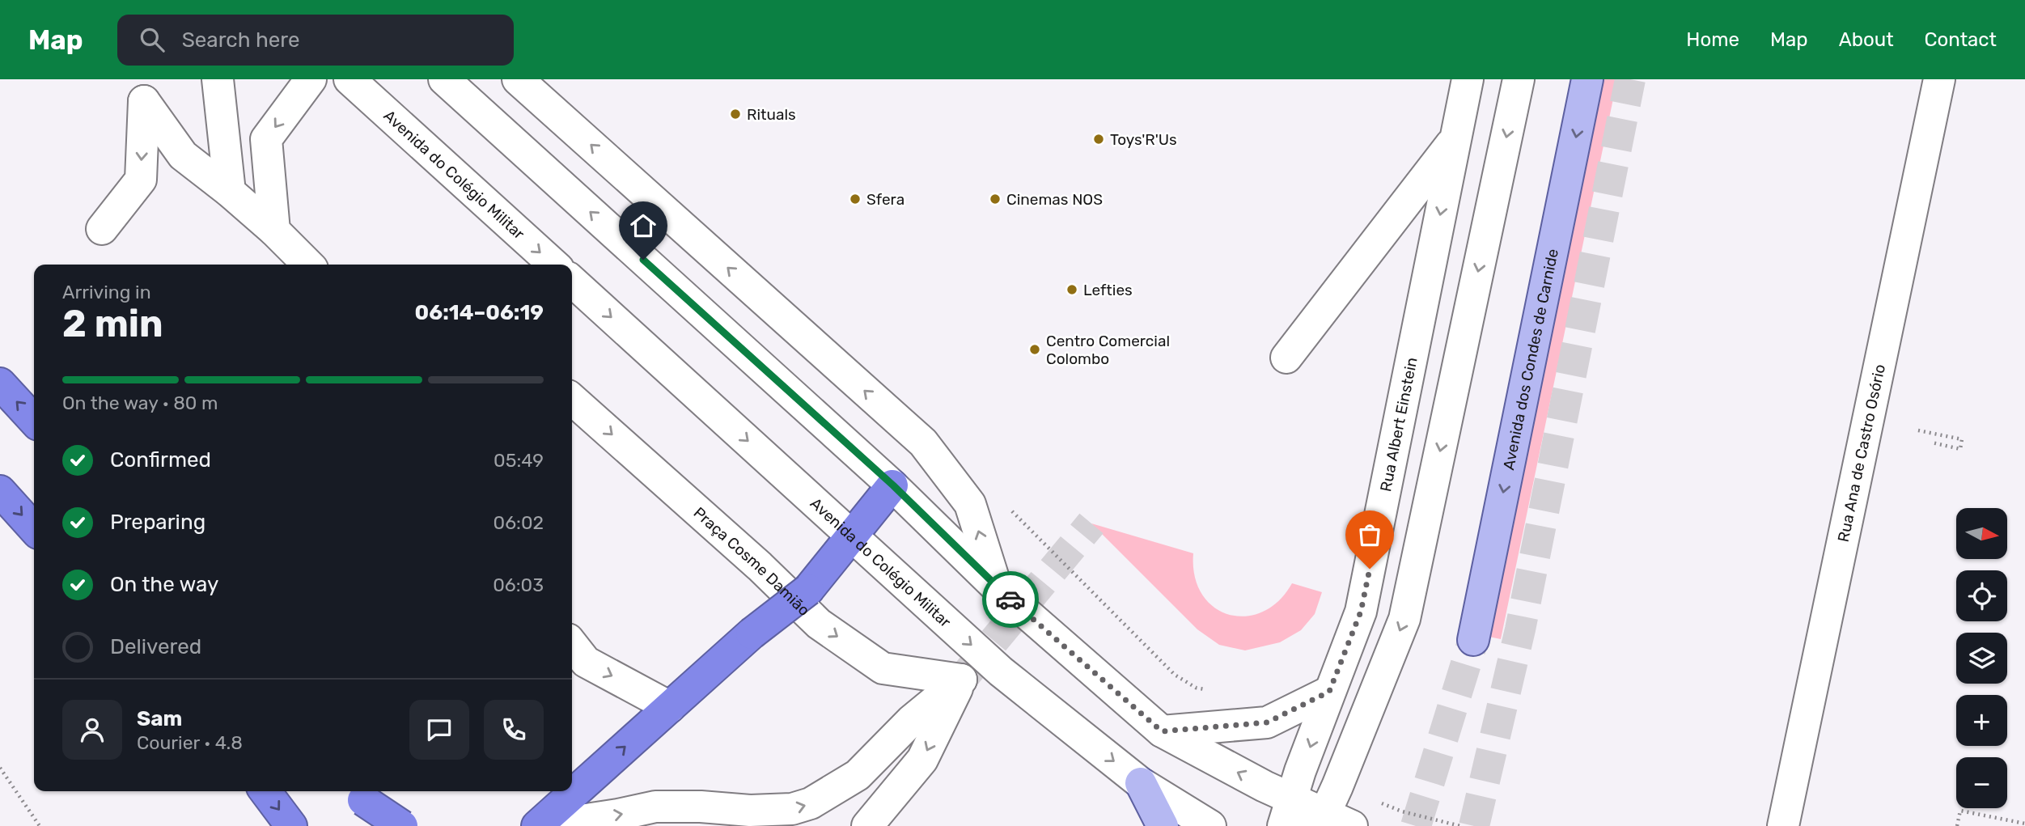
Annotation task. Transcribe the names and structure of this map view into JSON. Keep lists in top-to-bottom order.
{
  "streets": {
    "main road": ["Avenida dos Condes de Carnide"],
    "street": [
      "Avenida do Colégio Militar",
      "Rua Albert Einstein",
      "Rua Ana de Castro Osório",
      "Praça Cosme Damião"
    ]
  },
  "one_way": ["Avenida dos Condes de Carnide"],
  "places": [
    "Rituals",
    "Toys'R'Us",
    "Sfera",
    "Cinemas NOS",
    "Lefties",
    "Centro Comercial Colombo"
  ],
  "north": "right",
  "page": {
    "header": "Map",
    "search": "Search here",
    "nav": [
      "Home",
      "Map",
      "About",
      "Contact"
    ],
    "heading": ["2 min", "Arriving in", "06:14–06:19"],
    "panel": ["Sam", "Courier · 4.8"],
    "bar": "On the way · 80 m",
    "list": [
      ["Confirmed", "05:49"],
      ["Preparing", "06:02"],
      ["On the way", "06:03"],
      "Delivered"
    ],
    "map_buttons": ["+", "−"]
  }
}
